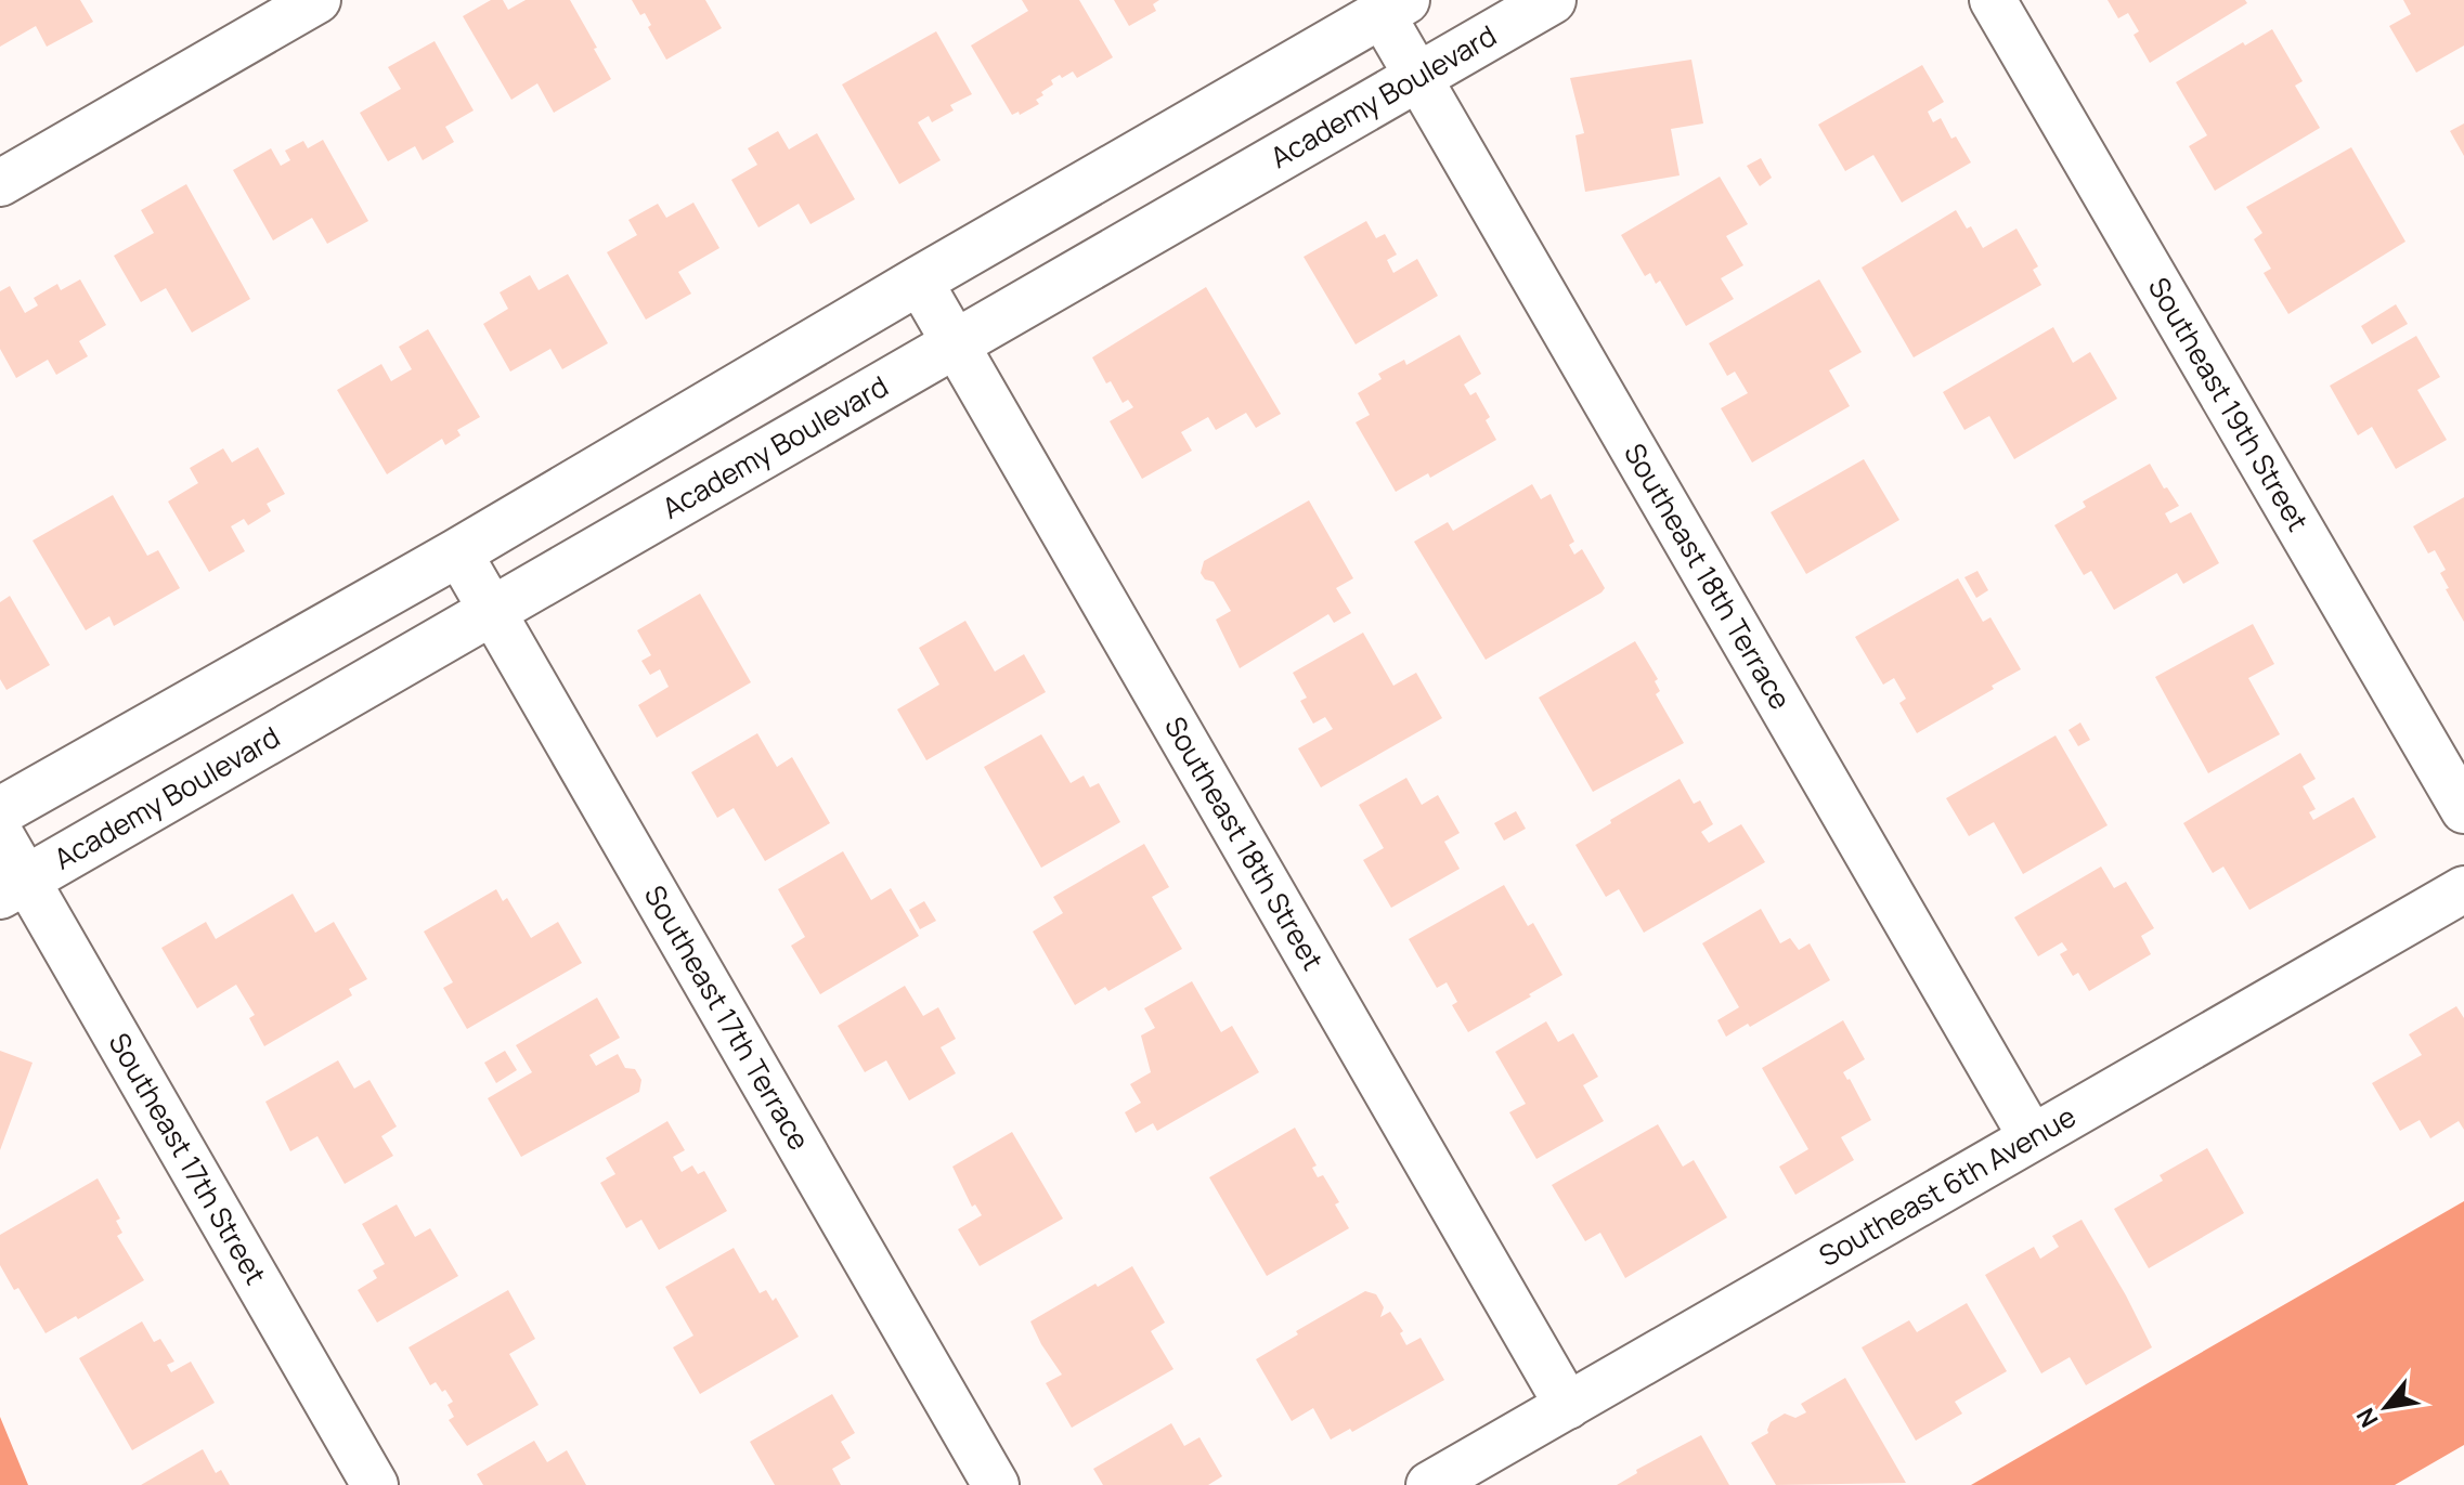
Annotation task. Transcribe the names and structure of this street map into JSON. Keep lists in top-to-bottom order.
{
  "streets": {
    "street": [
      "Academy Boulevard",
      "Southeast 19th Street",
      "Southeast 18th Terrace",
      "Southeast 18th Street",
      "Southeast 17th Terrace",
      "Southeast 17th Street",
      "Southeast 6th Avenue"
    ]
  },
  "crossings": [
    ["Academy Boulevard", "Southeast 18th Terrace"],
    ["Academy Boulevard", "Southeast 18th Street"],
    ["Academy Boulevard", "Southeast 17th Terrace"],
    ["Academy Boulevard", "Southeast 17th Street"],
    ["Southeast 18th Terrace", "Southeast 6th Avenue"],
    ["Southeast 18th Street", "Southeast 6th Avenue"]
  ],
  "north": "bottom left"
}
